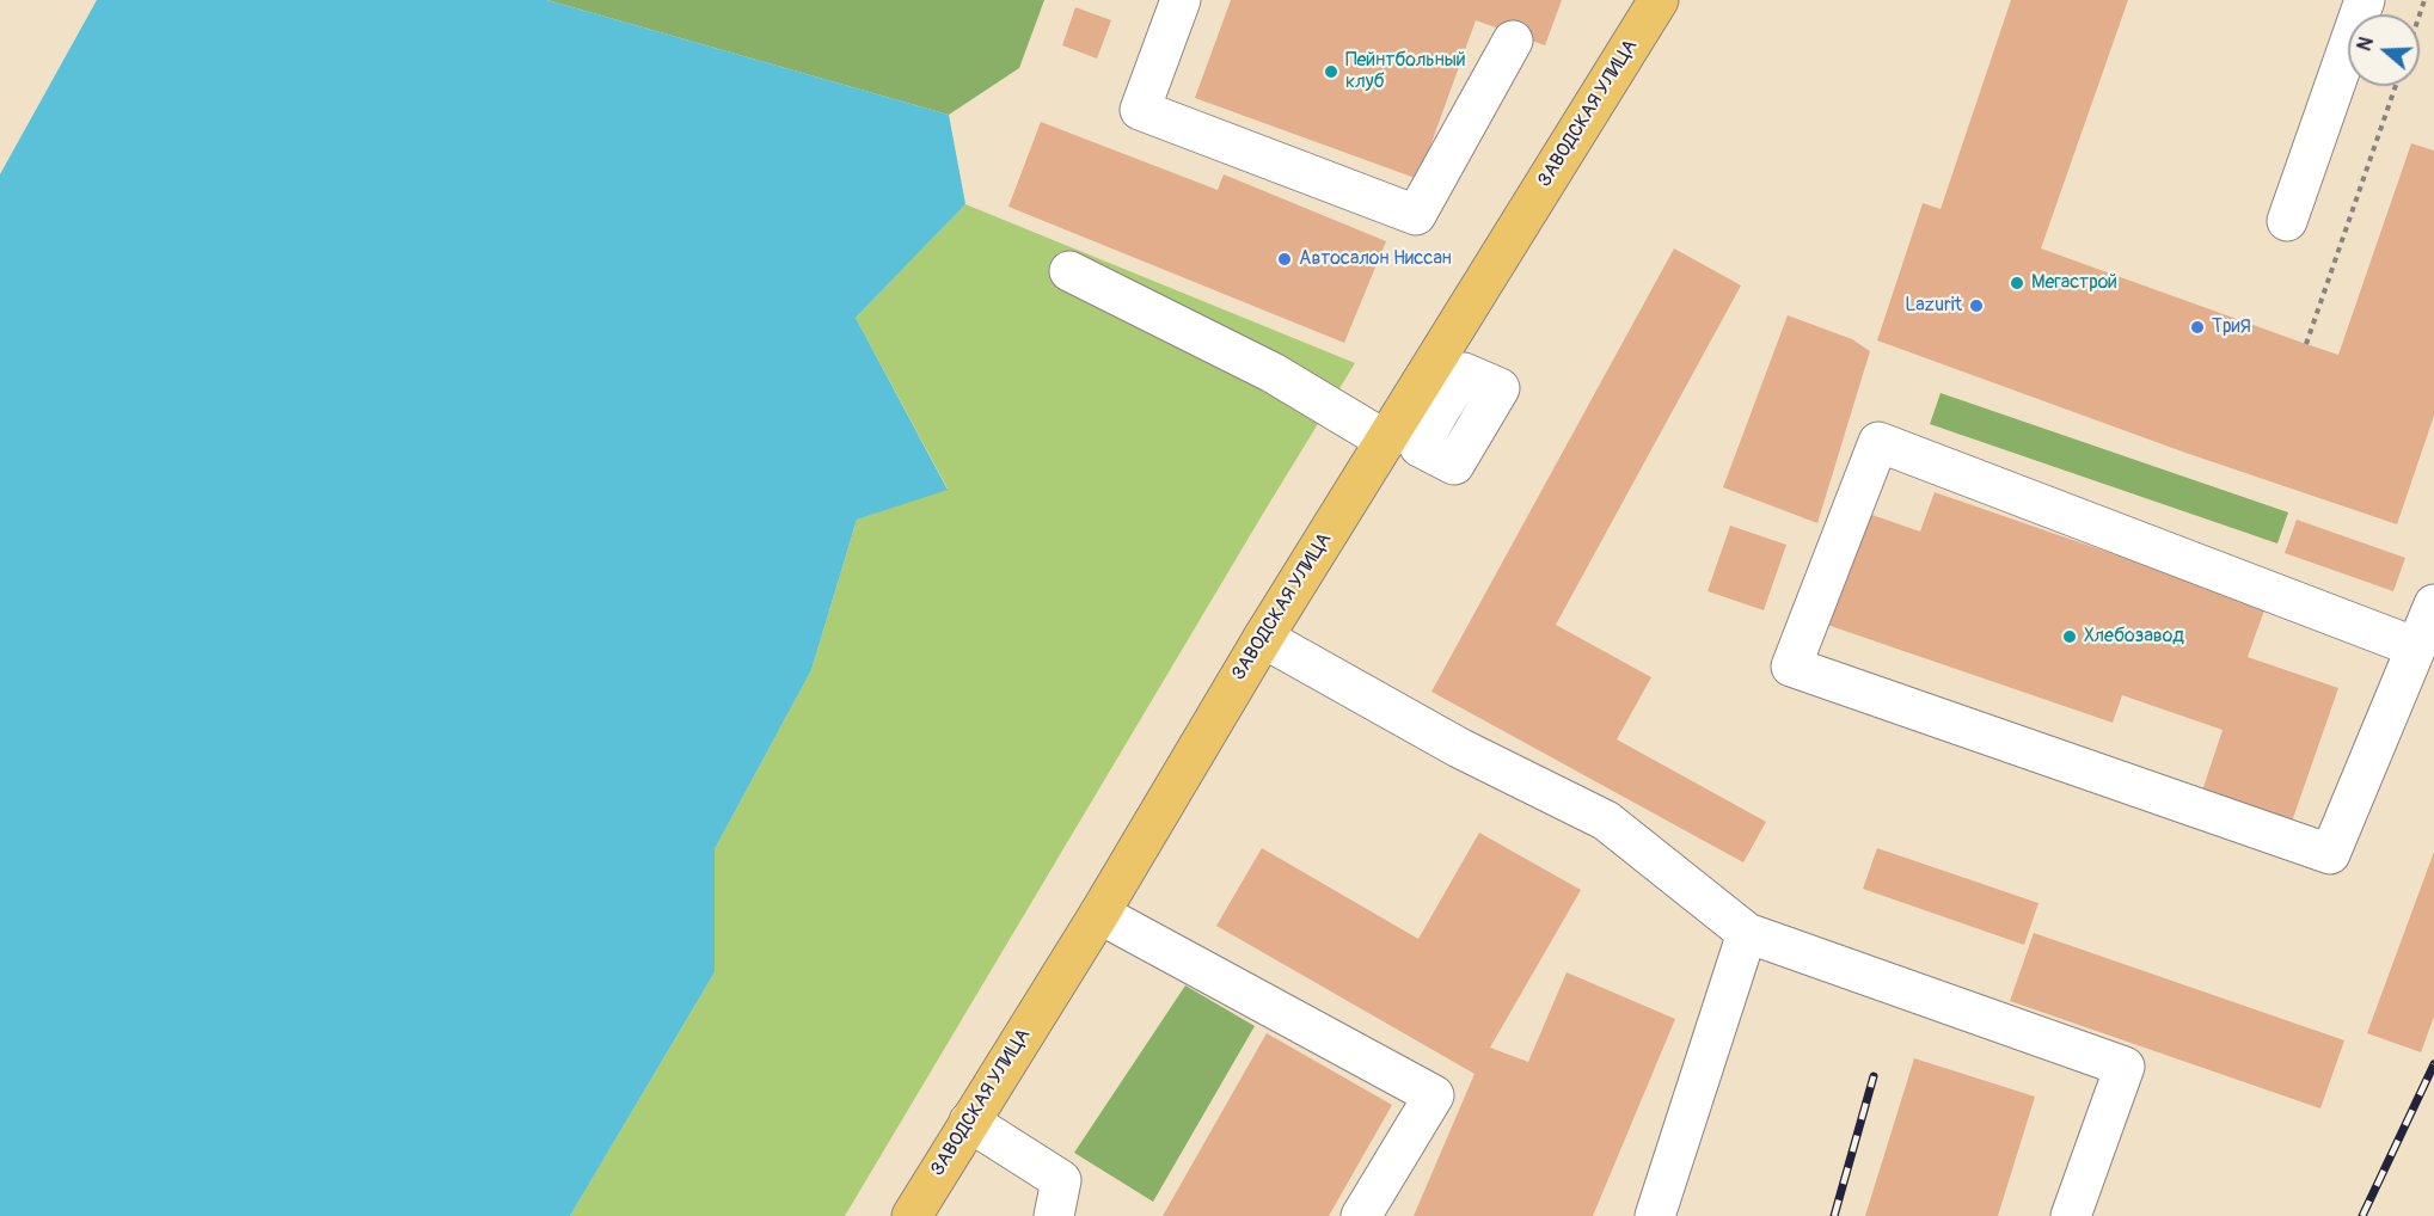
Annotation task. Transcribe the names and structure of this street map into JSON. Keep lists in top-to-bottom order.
{
  "streets": {
    "main road": ["ЗАВОДСКАЯ УЛИЦА"]
  },
  "places": [
    "Пейнтбольный клуб",
    "Автосалон Ниссан",
    "Мегастрой",
    "Lazurit",
    "ТриЯ",
    "Хлебозавод"
  ],
  "north": "left"
}
